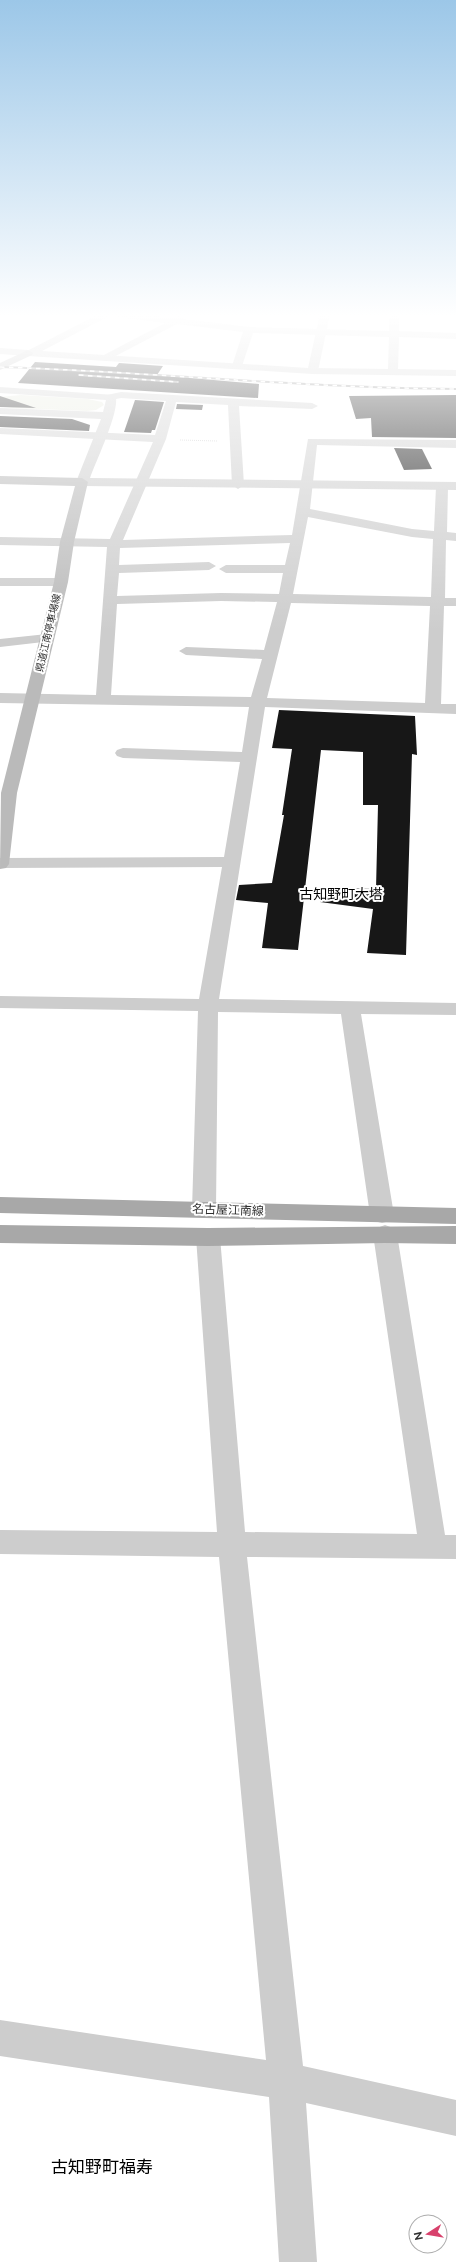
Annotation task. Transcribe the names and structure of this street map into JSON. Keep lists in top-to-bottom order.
{
  "streets": {
    "main road": ["県道江南停車場線", "名古屋江南線"]
  },
  "districts": ["古知野町大塔", "古知野町福寿"],
  "north": "left"
}
